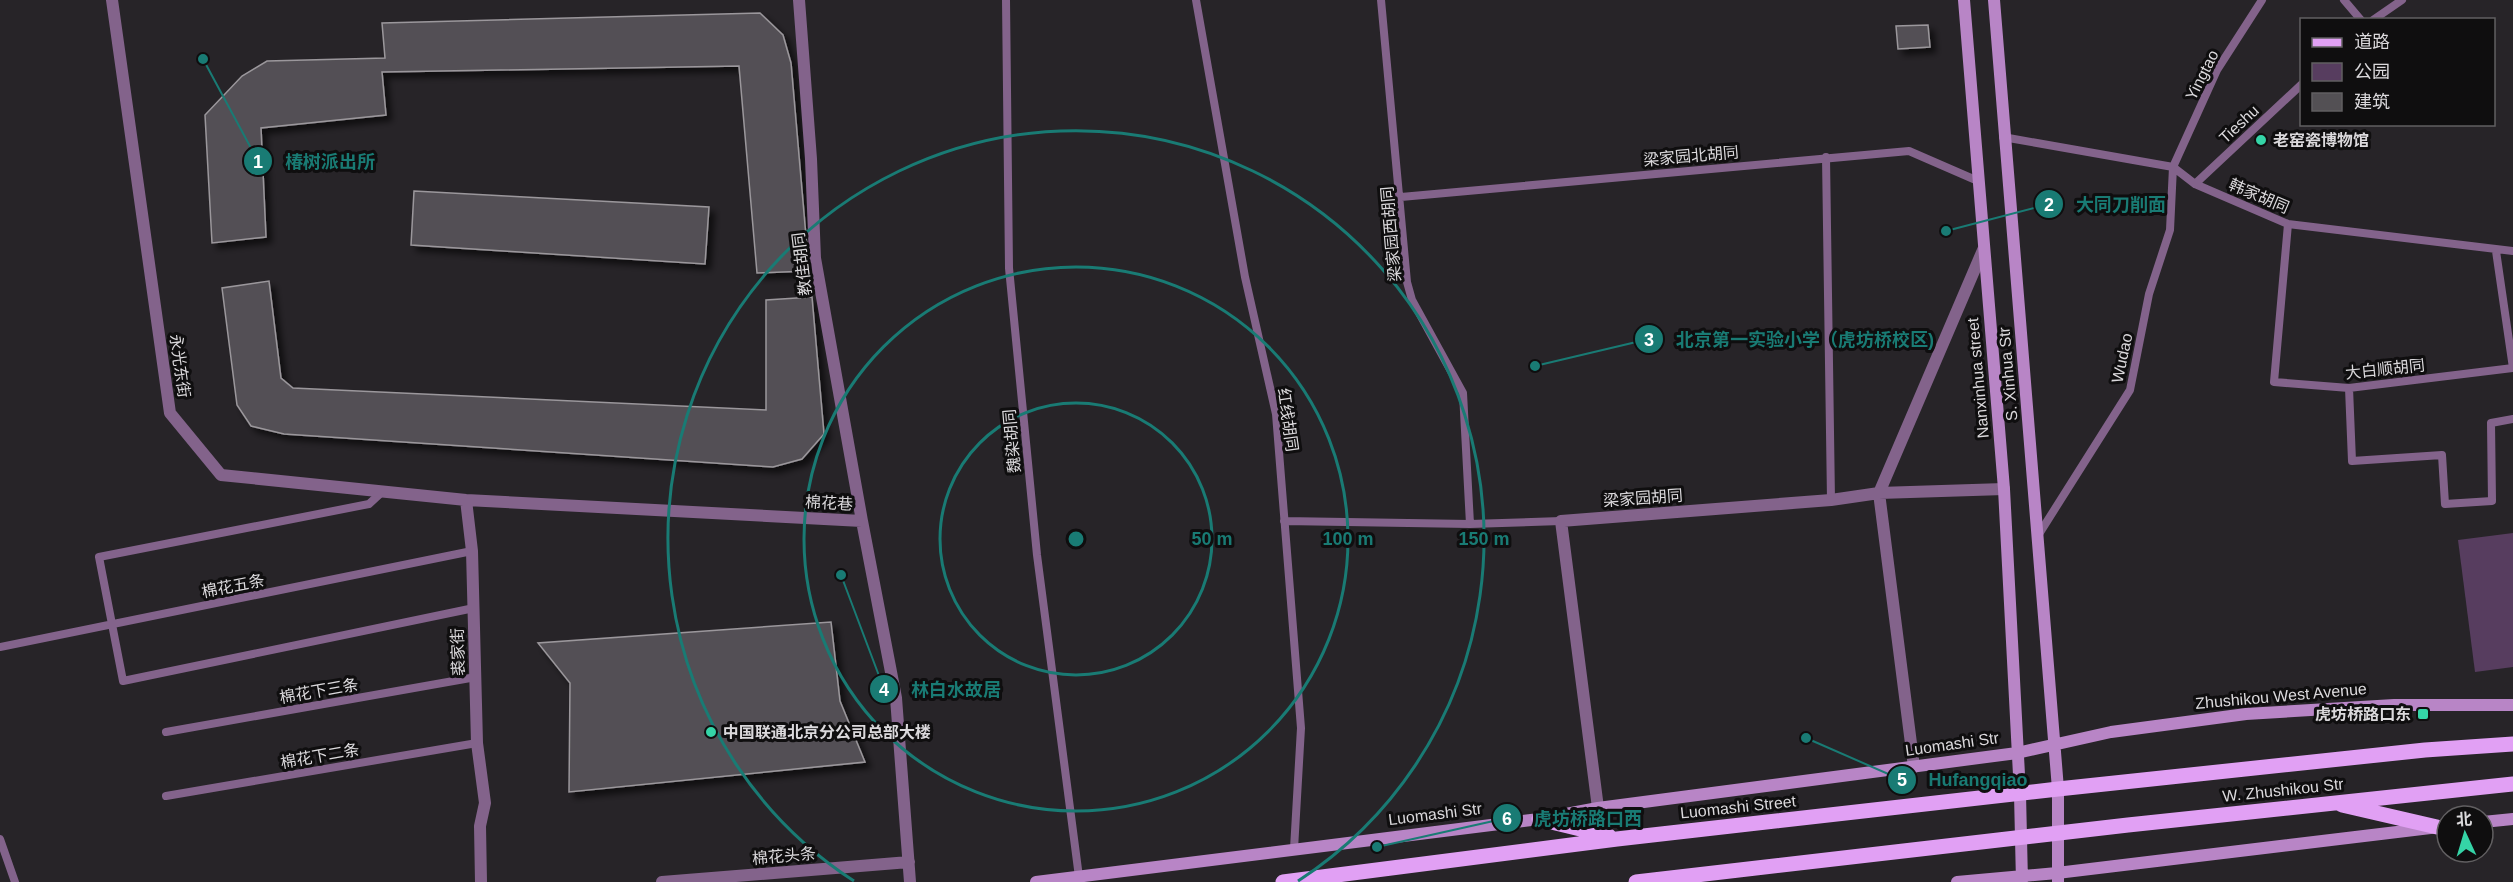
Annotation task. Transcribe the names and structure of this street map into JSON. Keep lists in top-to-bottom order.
{
  "streets": {
    "main road": ["W. Zhushikou Str", "Luomashi Street"],
    "street": [
      "教佳胡同",
      "永光东街",
      "S. Xinhua Str",
      "Nanxinhua street",
      "梁家园胡同",
      "棉花巷",
      "裘家街",
      "Zhushikou West Avenue",
      "Luomashi Str",
      "棉花头条"
    ],
    "lane": [
      "Yingtao",
      "Tieshu",
      "梁家园北胡同",
      "韩家胡同",
      "梁家园西胡同",
      "Wudao",
      "大白顺胡同",
      "红线胡同",
      "魏染胡同",
      "棉花五条",
      "棉花下三条",
      "棉花下二条"
    ]
  },
  "crossings": [
    ["Yingtao", "韩家胡同"],
    ["Yingtao", "Wudao"],
    ["Tieshu", "韩家胡同"],
    ["梁家园北胡同", "梁家园西胡同"],
    ["梁家园北胡同", "Nanxinhua street"],
    ["韩家胡同", "Wudao"],
    ["韩家胡同", "大白顺胡同"],
    ["韩家胡同", "S. Xinhua Str"],
    ["梁家园西胡同", "梁家园胡同"],
    ["教佳胡同", "棉花巷"],
    ["Wudao", "S. Xinhua Str"],
    ["永光东街", "棉花巷"],
    ["永光东街", "裘家街"],
    ["S. Xinhua Str", "Zhushikou West Avenue"],
    ["S. Xinhua Str", "W. Zhushikou Str"],
    ["S. Xinhua Str", "Luomashi Street"],
    ["Nanxinhua street", "梁家园胡同"],
    ["Nanxinhua street", "Zhushikou West Avenue"],
    ["Nanxinhua street", "Luomashi Str"],
    ["Nanxinhua street", "W. Zhushikou Str"],
    ["Nanxinhua street", "Luomashi Street"],
    ["红线胡同", "梁家园胡同"],
    ["红线胡同", "Luomashi Str"],
    ["魏染胡同", "Luomashi Str"],
    ["棉花巷", "裘家街"],
    ["棉花巷", "棉花头条"],
    ["棉花五条", "裘家街"],
    ["裘家街", "棉花下三条"],
    ["裘家街", "棉花下二条"],
    ["Zhushikou West Avenue", "Luomashi Str"]
  ],
  "places": {
    "other": [
      "椿树派出所",
      "老窑瓷博物馆",
      "大同刀削面",
      "北京第一实验小学（虎坊桥校区)",
      "林白水故居",
      "中国联通北京分公司总部大楼",
      "Hufangqiao",
      "虎坊桥路口西"
    ],
    "transit": ["虎坊桥路口东"]
  },
  "legend": ["道路", "公园", "建筑"],
  "north": "top",
  "rings": ["50 m", "100 m", "150 m"]
}
